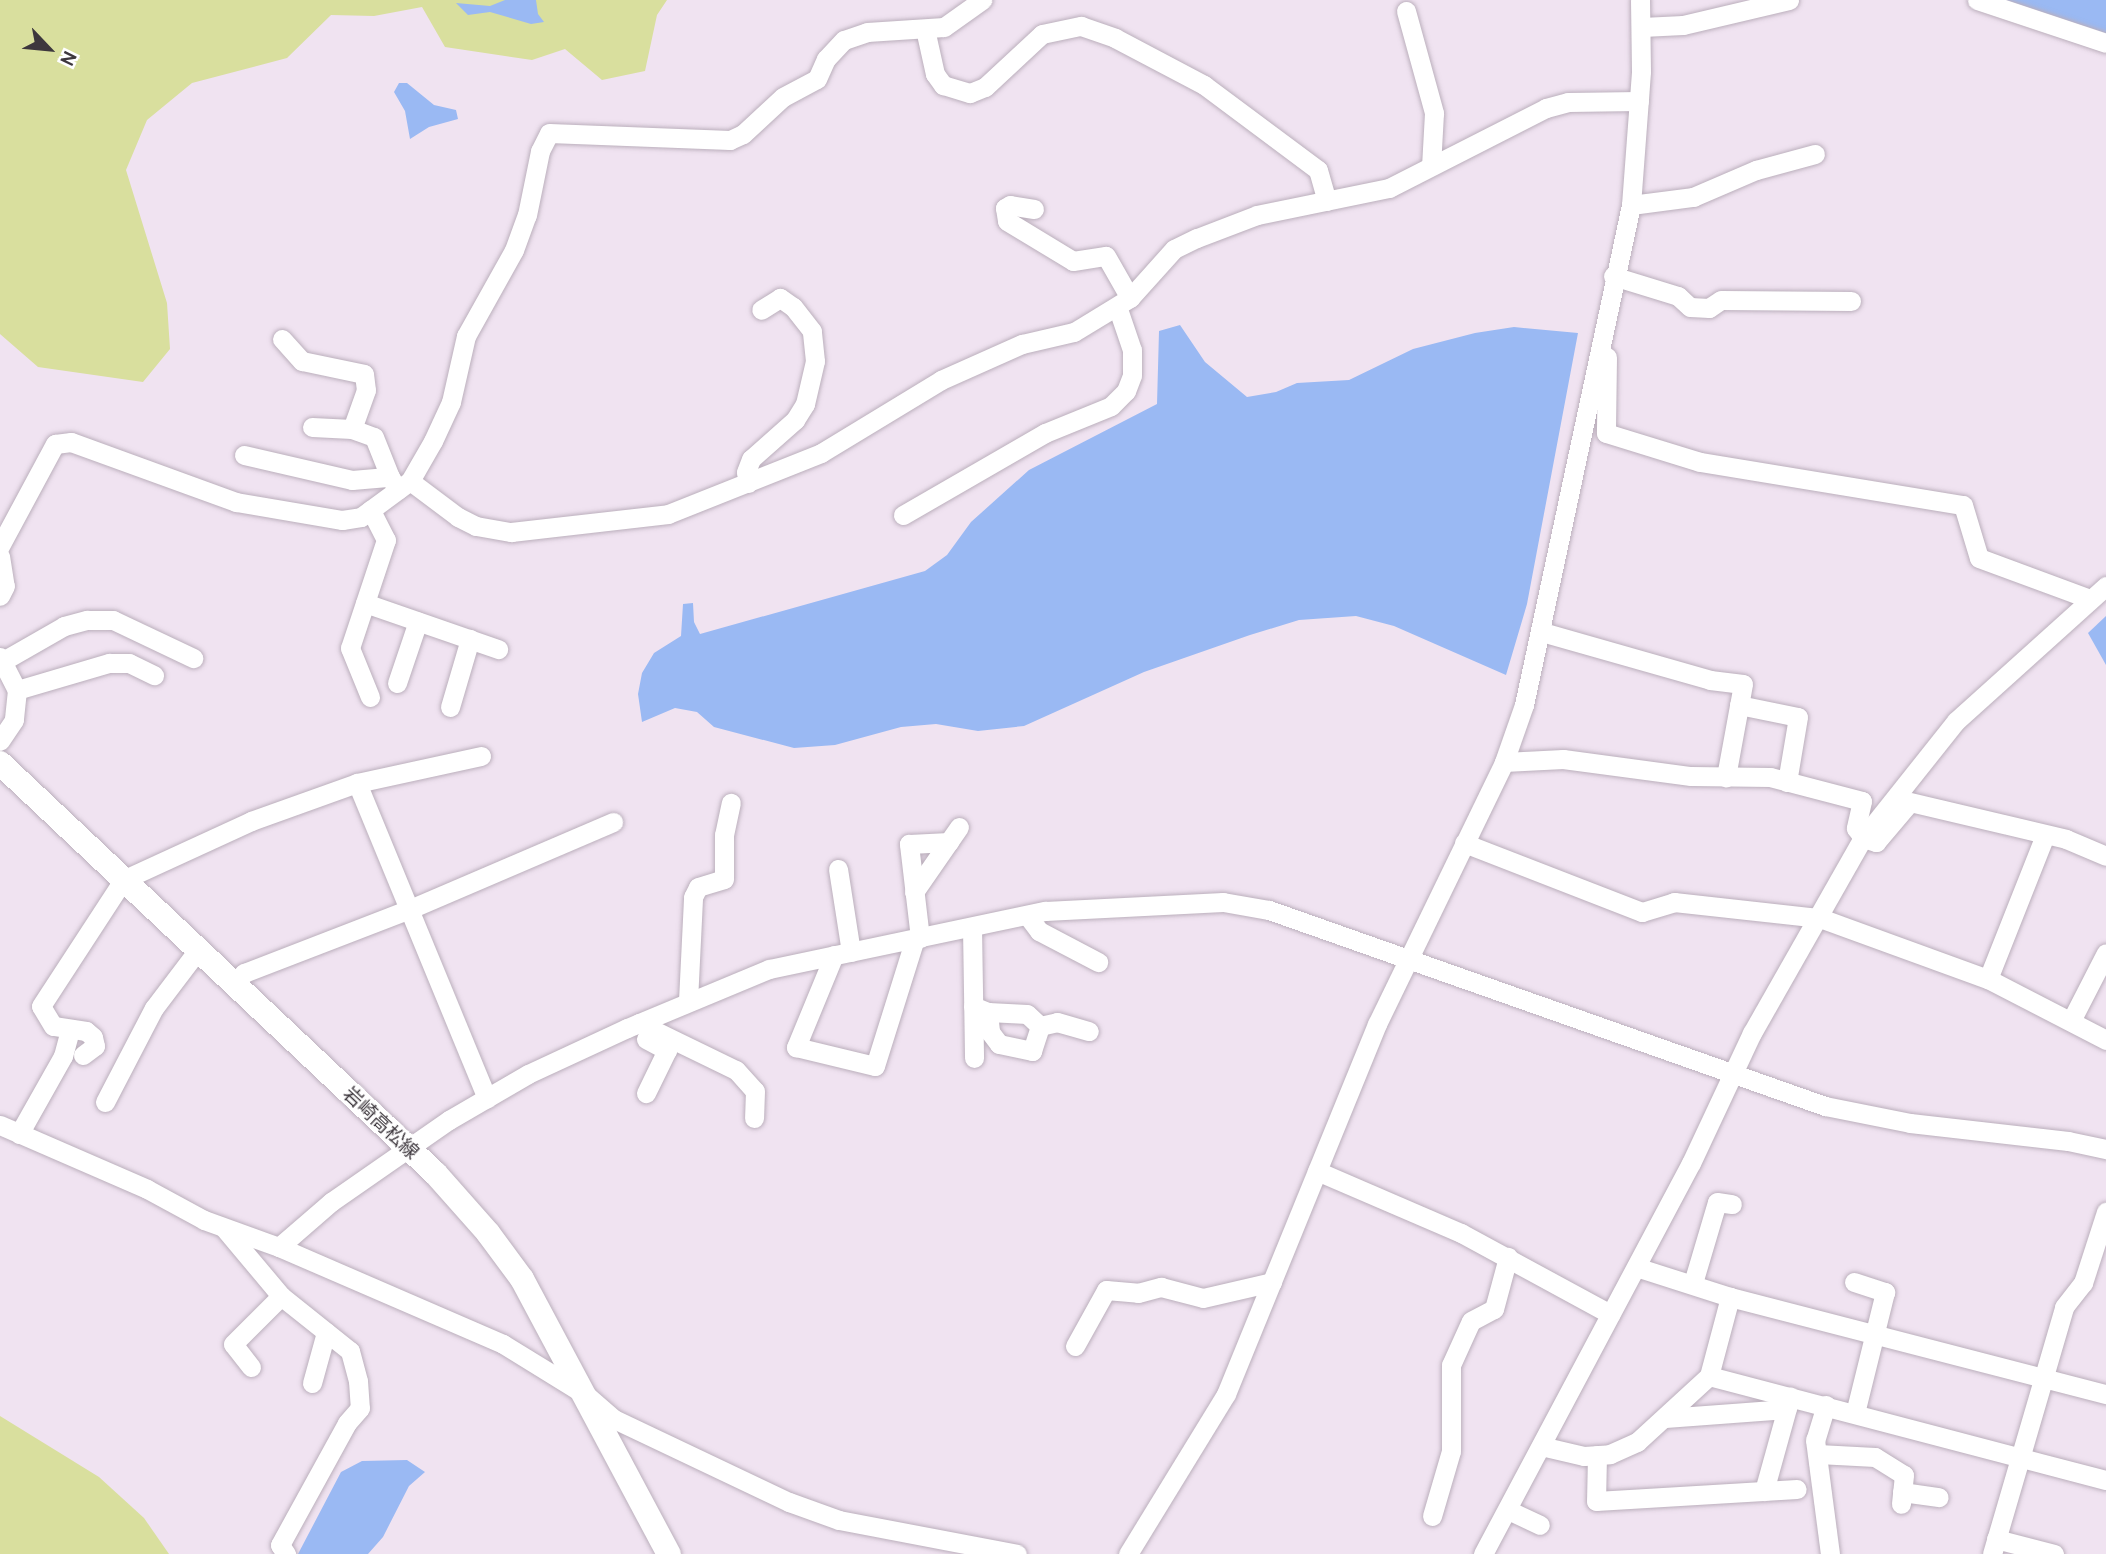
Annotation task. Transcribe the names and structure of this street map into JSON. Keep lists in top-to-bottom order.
{
  "streets": {
    "main road": ["岩崎高松線"]
  },
  "north": "bottom right"
}
